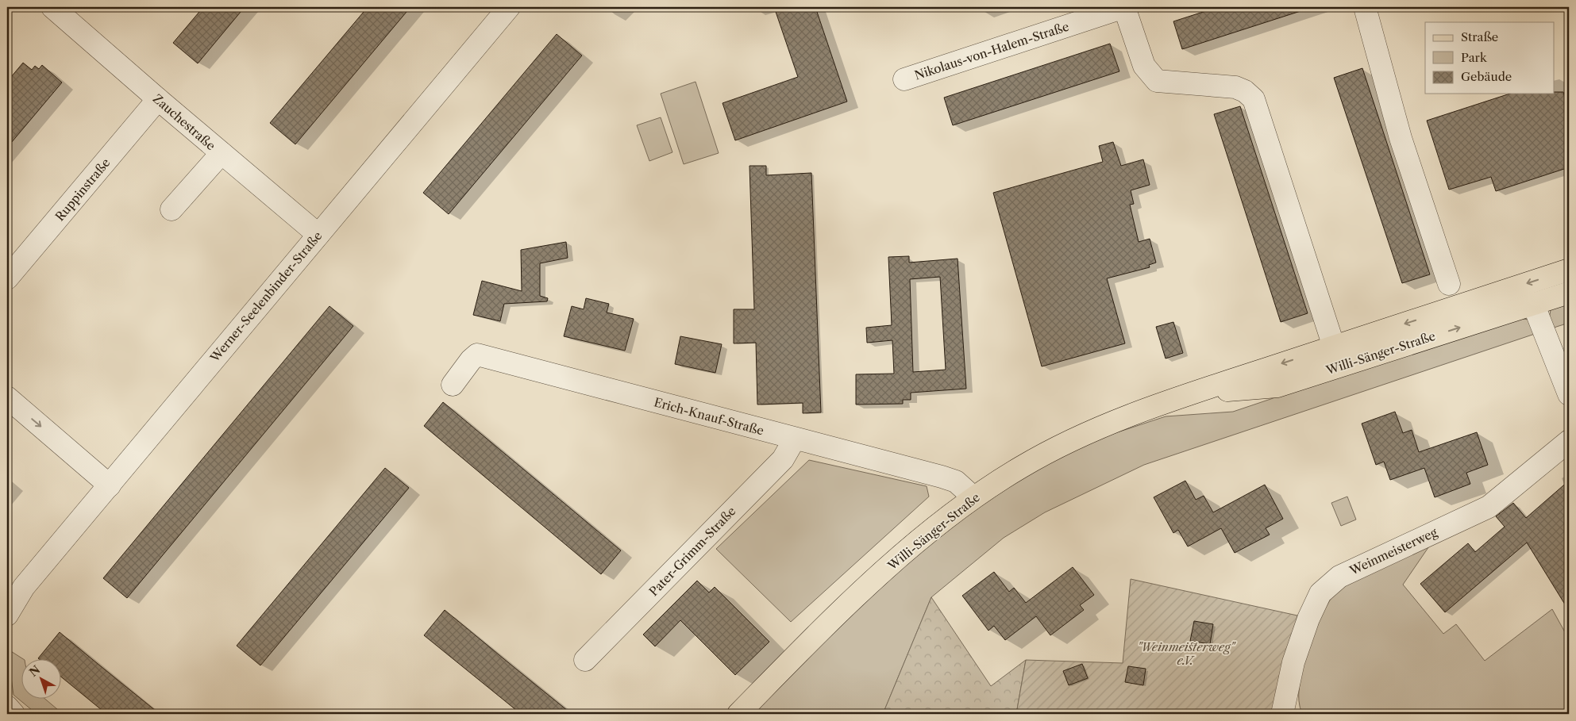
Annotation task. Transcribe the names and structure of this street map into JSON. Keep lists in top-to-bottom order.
{
  "streets": {
    "main road": ["Willi-Sänger-Straße"],
    "street": [
      "Nikolaus-von-Halem-Straße",
      "Zauchestraße",
      "Ruppinstraße",
      "Werner-Seelenbinder-Straße",
      "Erich-Knauf-Straße",
      "Pater-Grimm-Straße",
      "Weinmeisterweg"
    ]
  },
  "crossings": [
    ["Nikolaus-von-Halem-Straße", "Willi-Sänger-Straße"],
    ["Zauchestraße", "Ruppinstraße"],
    ["Zauchestraße", "Werner-Seelenbinder-Straße"],
    ["Willi-Sänger-Straße", "Erich-Knauf-Straße"],
    ["Erich-Knauf-Straße", "Pater-Grimm-Straße"]
  ],
  "parks": ["\"Weinmeisterweg\" e.V."],
  "legend": ["Straße", "Park", "Gebäude"],
  "north": "top left"
}
